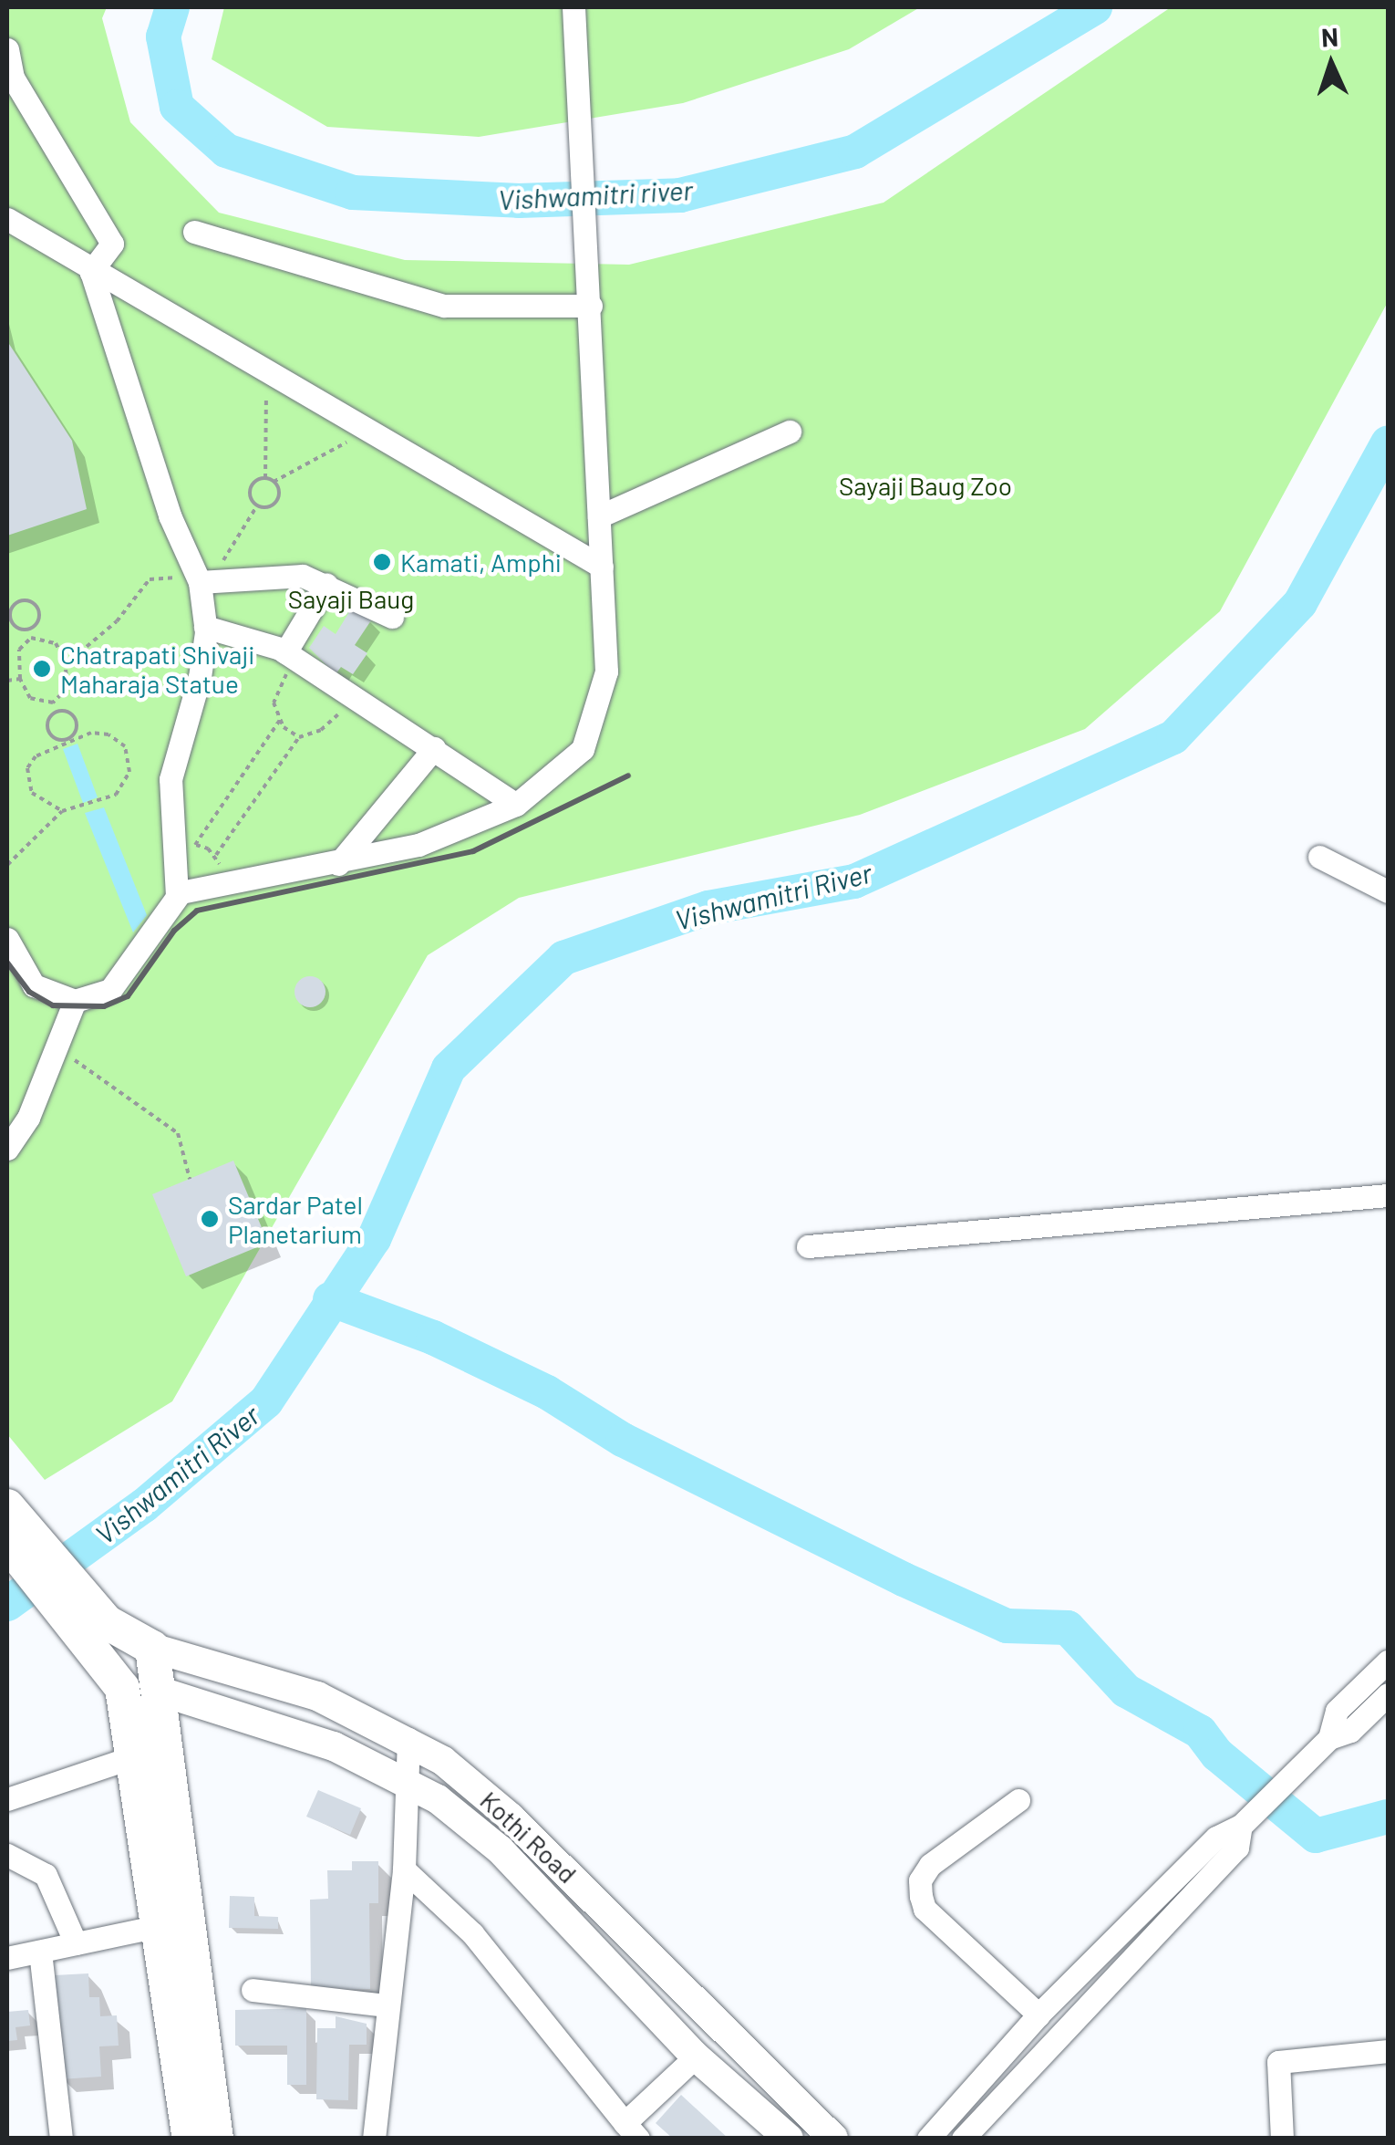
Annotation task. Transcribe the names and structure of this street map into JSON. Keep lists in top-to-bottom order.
{
  "streets": {
    "main road": ["Kothi Road"]
  },
  "water": ["Vishwamitri river", "Vishwamitri River"],
  "parks": ["Sayaji Baug Zoo", "Sayaji Baug"],
  "places": ["Kamati, Amphi", "Chatrapati Shivaji Maharaja Statue", "Sardar Patel Planetarium"],
  "north": "top"
}
